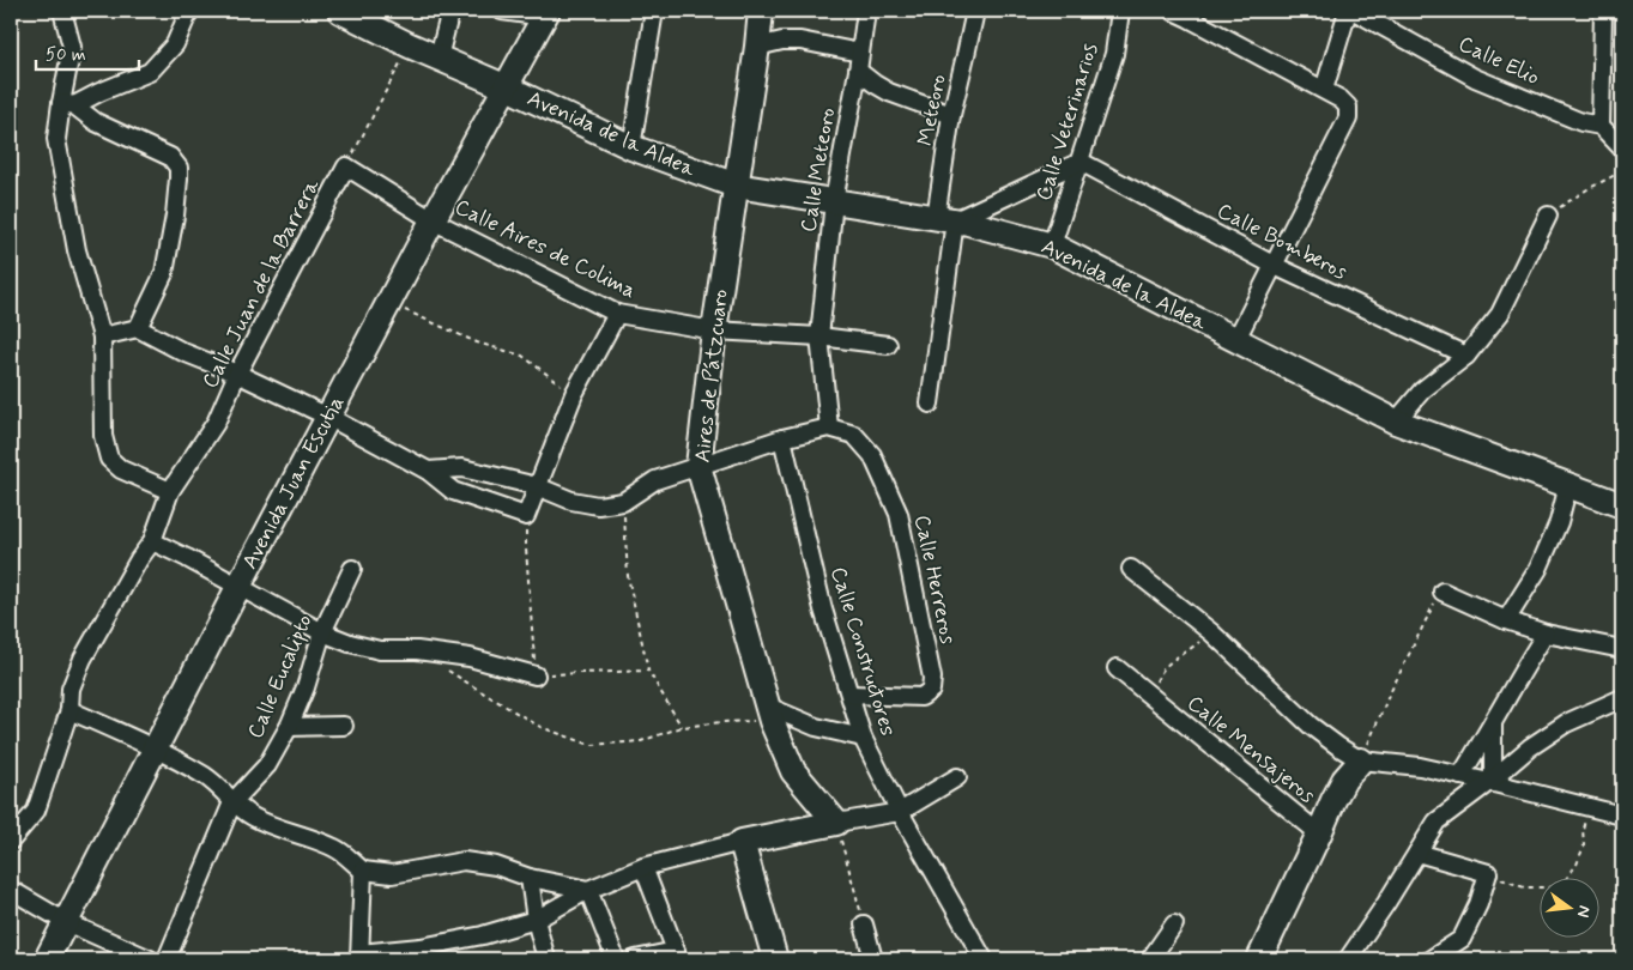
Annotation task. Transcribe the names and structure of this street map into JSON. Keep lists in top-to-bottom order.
{
  "streets": {
    "street": [
      "Calle Elio",
      "Meteoro",
      "Calle Veterinarios",
      "Avenida de la Aldea",
      "Calle Meteoro",
      "Calle Bomberos",
      "Calle Aires de Colima",
      "Calle Juan de la Barrera",
      "Aires de Pátzcuaro",
      "Avenida Juan Escutia",
      "Calle Herreros",
      "Calle Constructores",
      "Calle Eucalipto",
      "Calle Mensajeros"
    ]
  },
  "crossings": [
    ["Meteoro", "Avenida de la Aldea"],
    ["Calle Veterinarios", "Avenida de la Aldea"],
    ["Calle Veterinarios", "Calle Bomberos"],
    ["Avenida de la Aldea", "Calle Meteoro"],
    ["Avenida de la Aldea", "Calle Juan de la Barrera"],
    ["Avenida de la Aldea", "Aires de Pátzcuaro"],
    ["Avenida de la Aldea", "Avenida Juan Escutia"],
    ["Calle Meteoro", "Calle Aires de Colima"],
    ["Calle Meteoro", "Calle Herreros"],
    ["Calle Aires de Colima", "Calle Juan de la Barrera"],
    ["Calle Aires de Colima", "Aires de Pátzcuaro"],
    ["Calle Aires de Colima", "Avenida Juan Escutia"],
    ["Calle Herreros", "Calle Constructores"]
  ],
  "scale_bar": "50 m",
  "north": "right"
}
